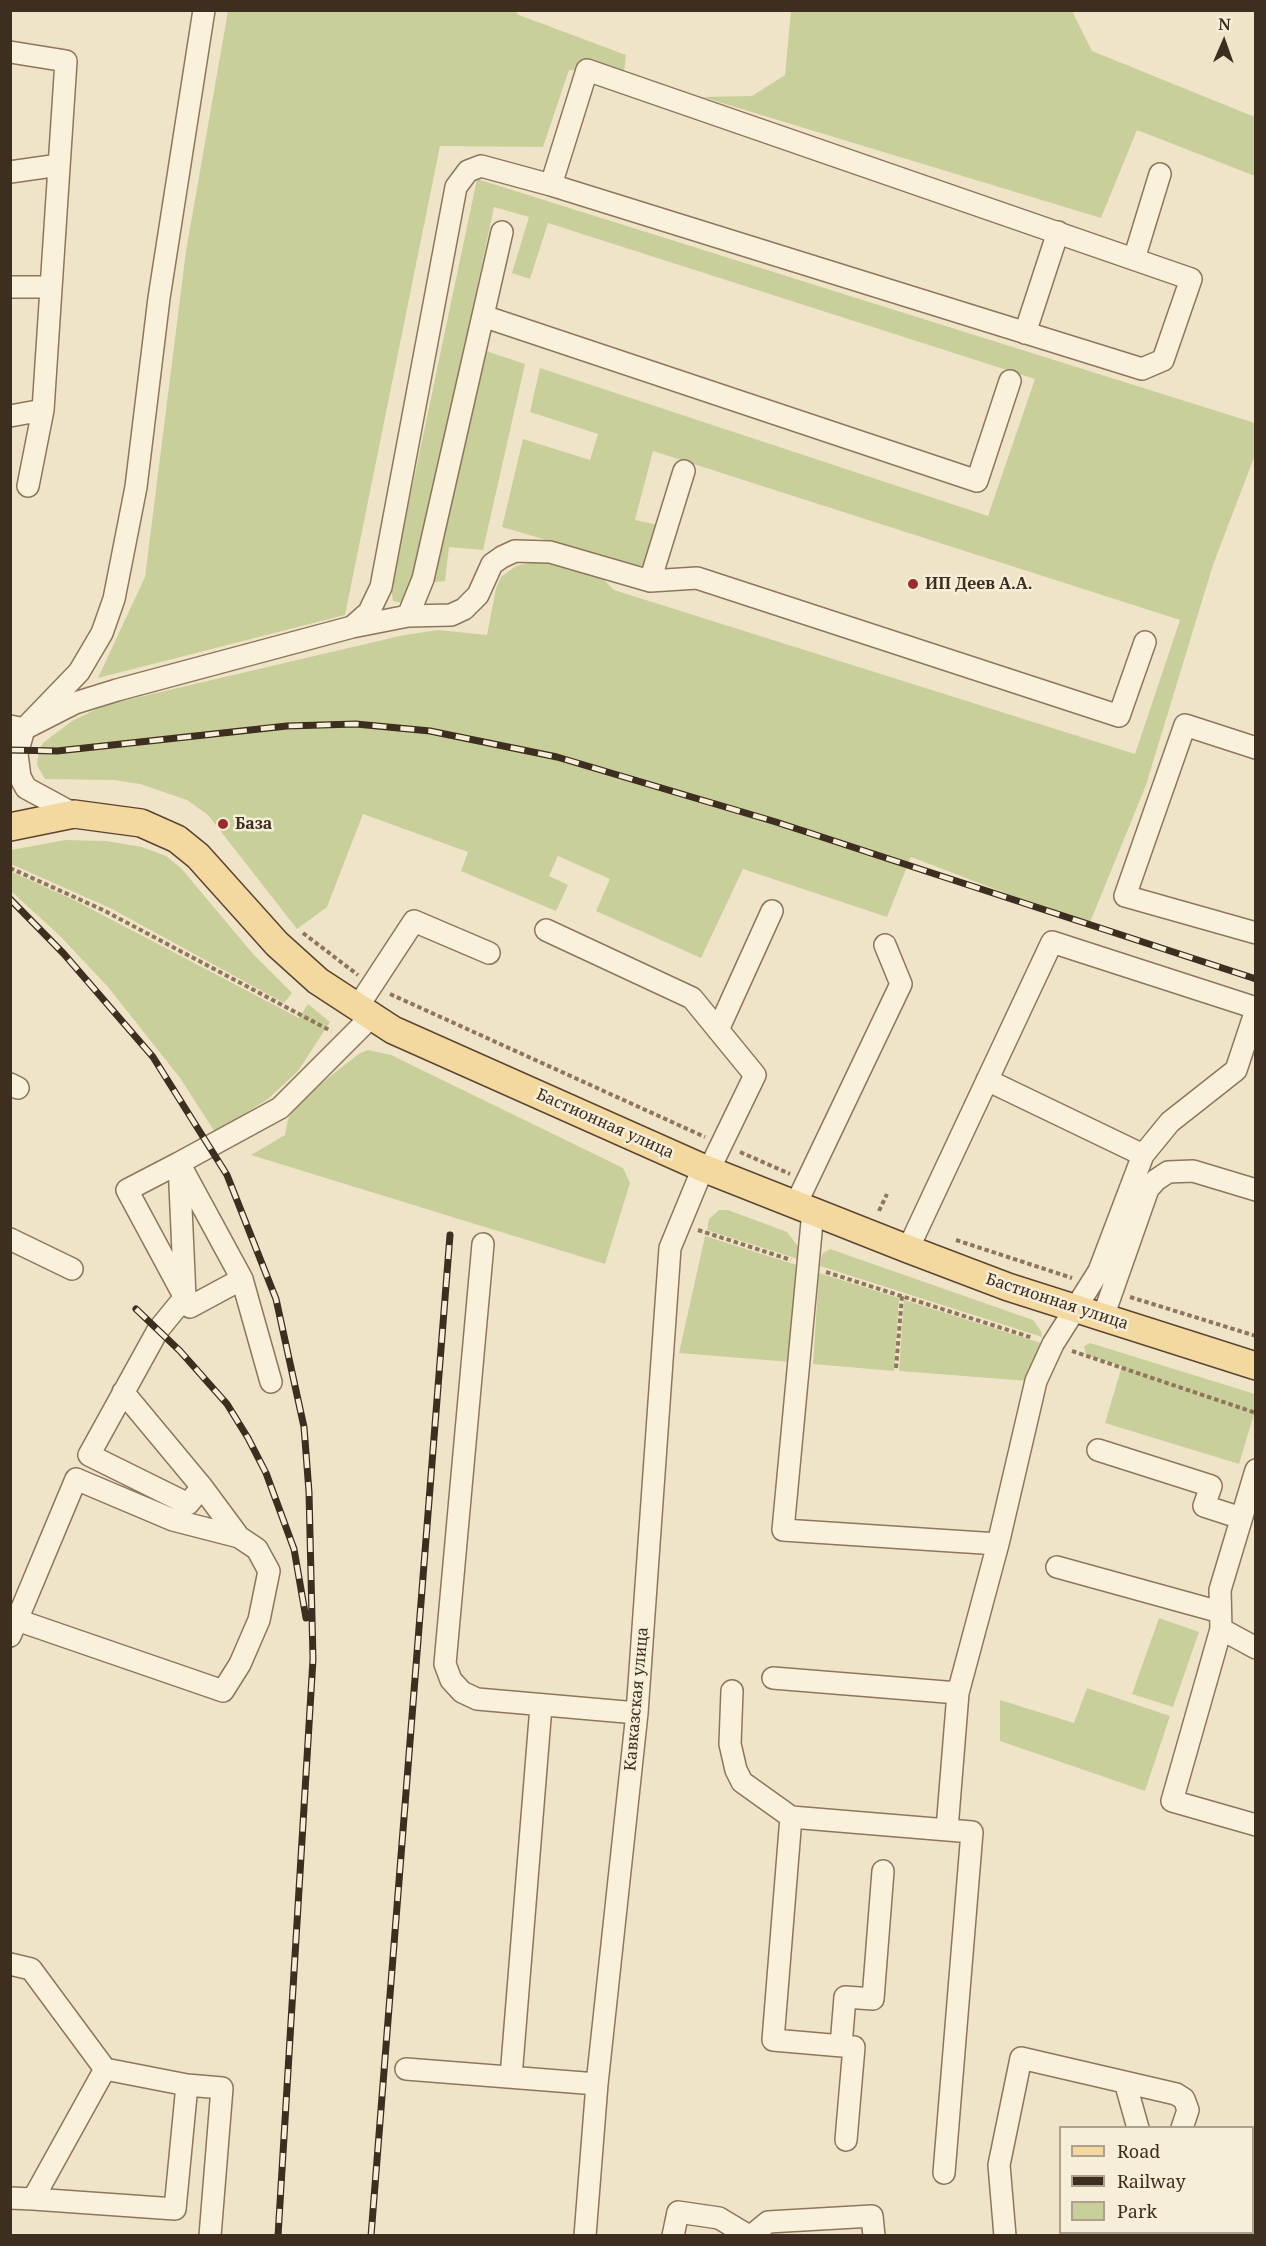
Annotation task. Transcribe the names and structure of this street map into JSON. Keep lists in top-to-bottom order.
{
  "streets": {
    "main road": ["Бастионная улица"],
    "street": ["Кавказская улица"]
  },
  "crossings": [
    ["Бастионная улица", "Кавказская улица"]
  ],
  "places": ["ИП Деев А.А.", "База"],
  "legend": ["Road", "Railway", "Park"],
  "north": "top"
}
